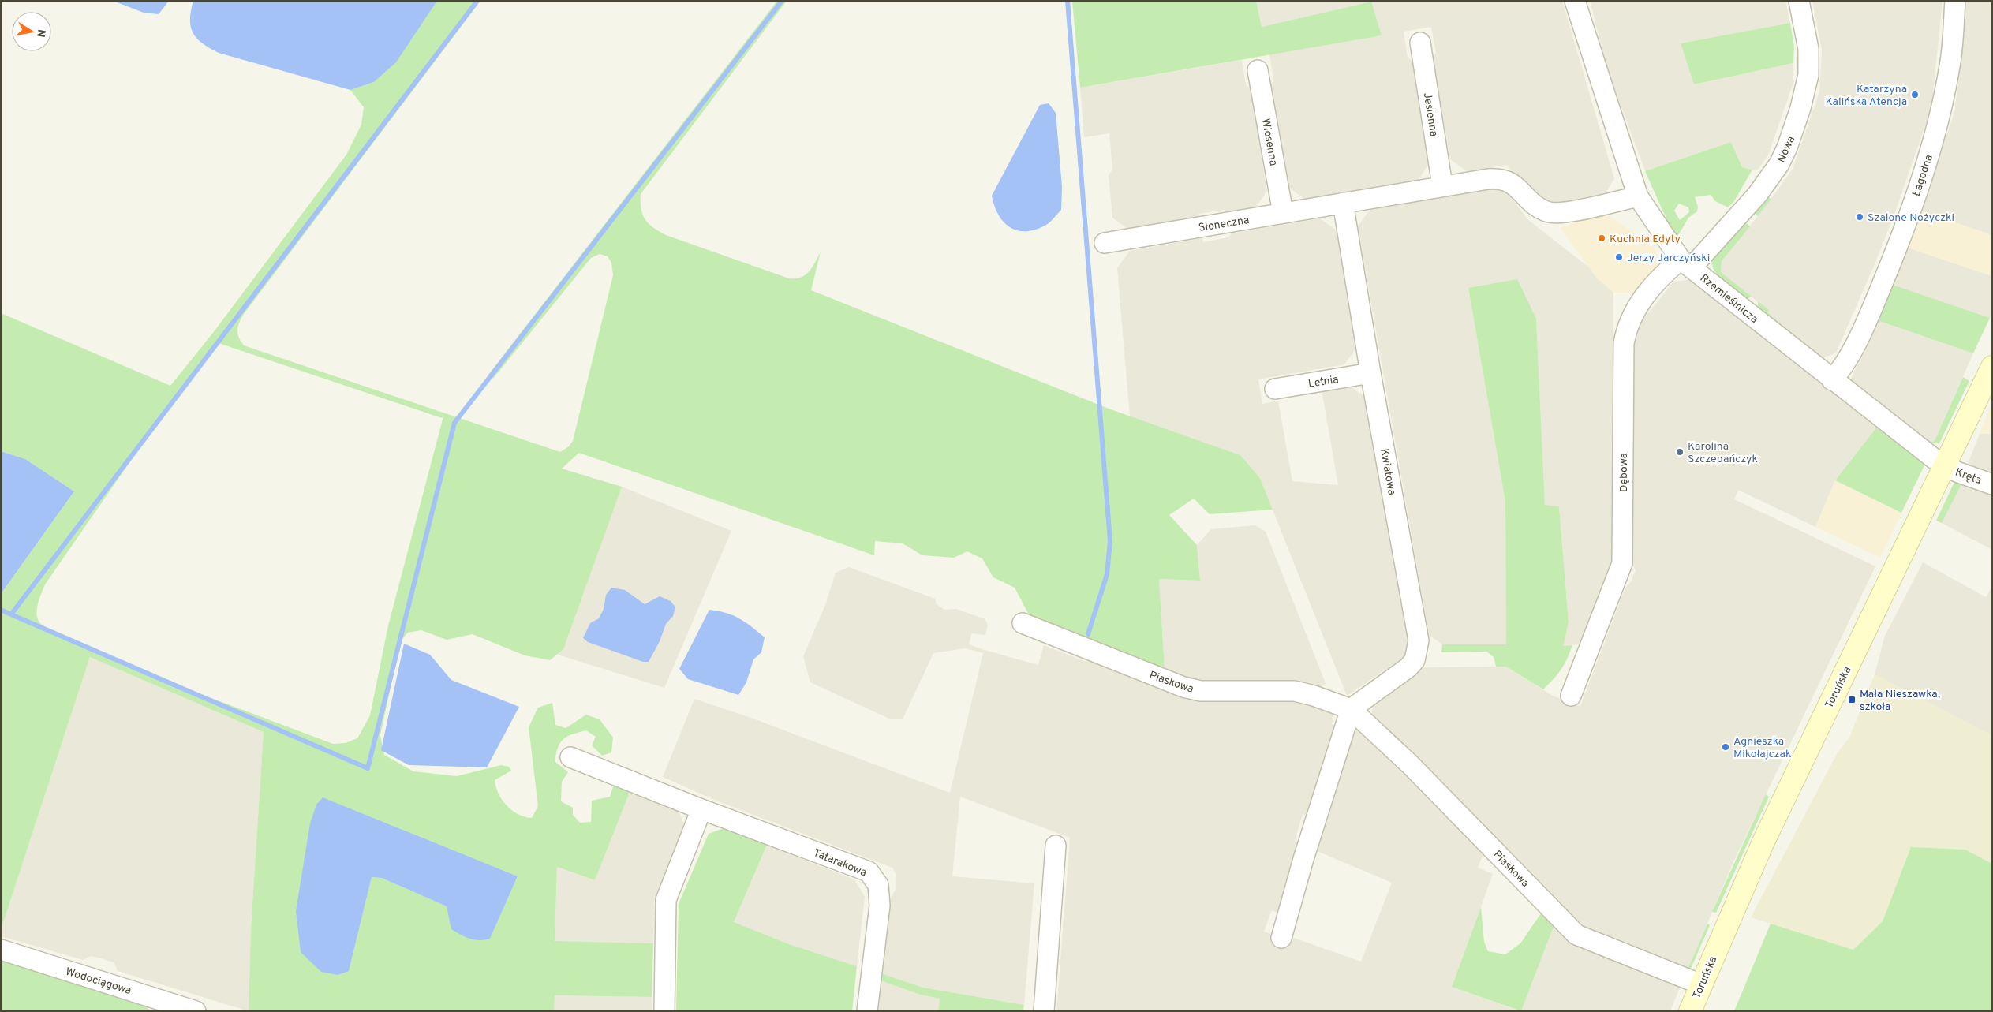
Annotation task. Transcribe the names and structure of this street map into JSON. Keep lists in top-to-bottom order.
{
  "streets": {
    "main road": ["Toruńska"],
    "street": [
      "Jesienna",
      "Wiosenna",
      "Nowa",
      "Łagodna",
      "Słoneczna",
      "Rzemieślnicza",
      "Letnia",
      "Kwiatowa",
      "Dębowa",
      "Kręta",
      "Piaskowa",
      "Tatarakowa",
      "Wodociągowa"
    ]
  },
  "crossings": [
    ["Jesienna", "Słoneczna"],
    ["Wiosenna", "Słoneczna"],
    ["Nowa", "Rzemieślnicza"],
    ["Nowa", "Dębowa"],
    ["Łagodna", "Rzemieślnicza"],
    ["Słoneczna", "Rzemieślnicza"],
    ["Słoneczna", "Kwiatowa"],
    ["Rzemieślnicza", "Dębowa"],
    ["Rzemieślnicza", "Kręta"],
    ["Rzemieślnicza", "Toruńska"],
    ["Letnia", "Kwiatowa"],
    ["Kwiatowa", "Piaskowa"],
    ["Kręta", "Toruńska"],
    ["Piaskowa", "Toruńska"]
  ],
  "places": {
    "other": [
      "Katarzyna Kalińska Atencja",
      "Szalone Nożyczki",
      "Kuchnia Edyty",
      "Jerzy Jarczyński",
      "Karolina Szczepańczyk",
      "Agnieszka Mikołajczak"
    ],
    "transit": ["Mała Nieszawka, szkoła"]
  },
  "north": "right"
}
